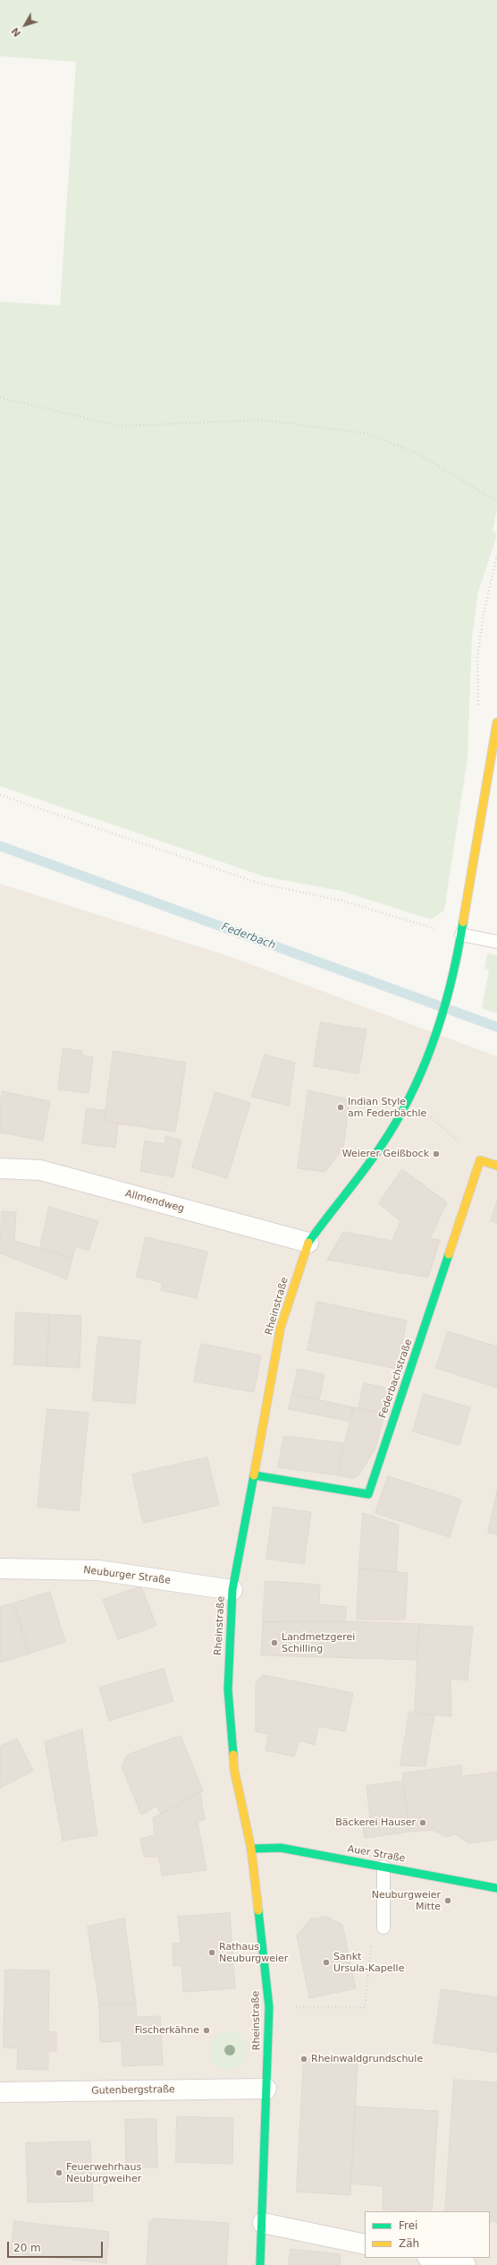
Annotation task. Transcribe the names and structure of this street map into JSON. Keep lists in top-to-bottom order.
{
  "streets": {
    "main road": ["Rheinstraße", "Federbachstraße", "Auer Straße"],
    "street": ["Allmendweg", "Neuburger Straße", "Gutenbergstraße"]
  },
  "crossings": [
    ["Allmendweg", "Rheinstraße"],
    ["Rheinstraße", "Federbachstraße"],
    ["Rheinstraße", "Neuburger Straße"],
    ["Rheinstraße", "Auer Straße"],
    ["Rheinstraße", "Gutenbergstraße"]
  ],
  "water": ["Federbach"],
  "places": [
    "Indian Style am Federbächle",
    "Weierer Geißbock",
    "Landmetzgerei Schilling",
    "Bäckerei Hauser",
    "Neuburgweier Mitte",
    "Rathaus Neuburgweier",
    "Sankt Ursula-Kapelle",
    "Fischerkähne",
    "Rheinwaldgrundschule",
    "Feuerwehrhaus Neuburgweiher"
  ],
  "legend": ["Frei", "Zäh"],
  "scale_bar": "20 m",
  "north": "bottom left"
}
